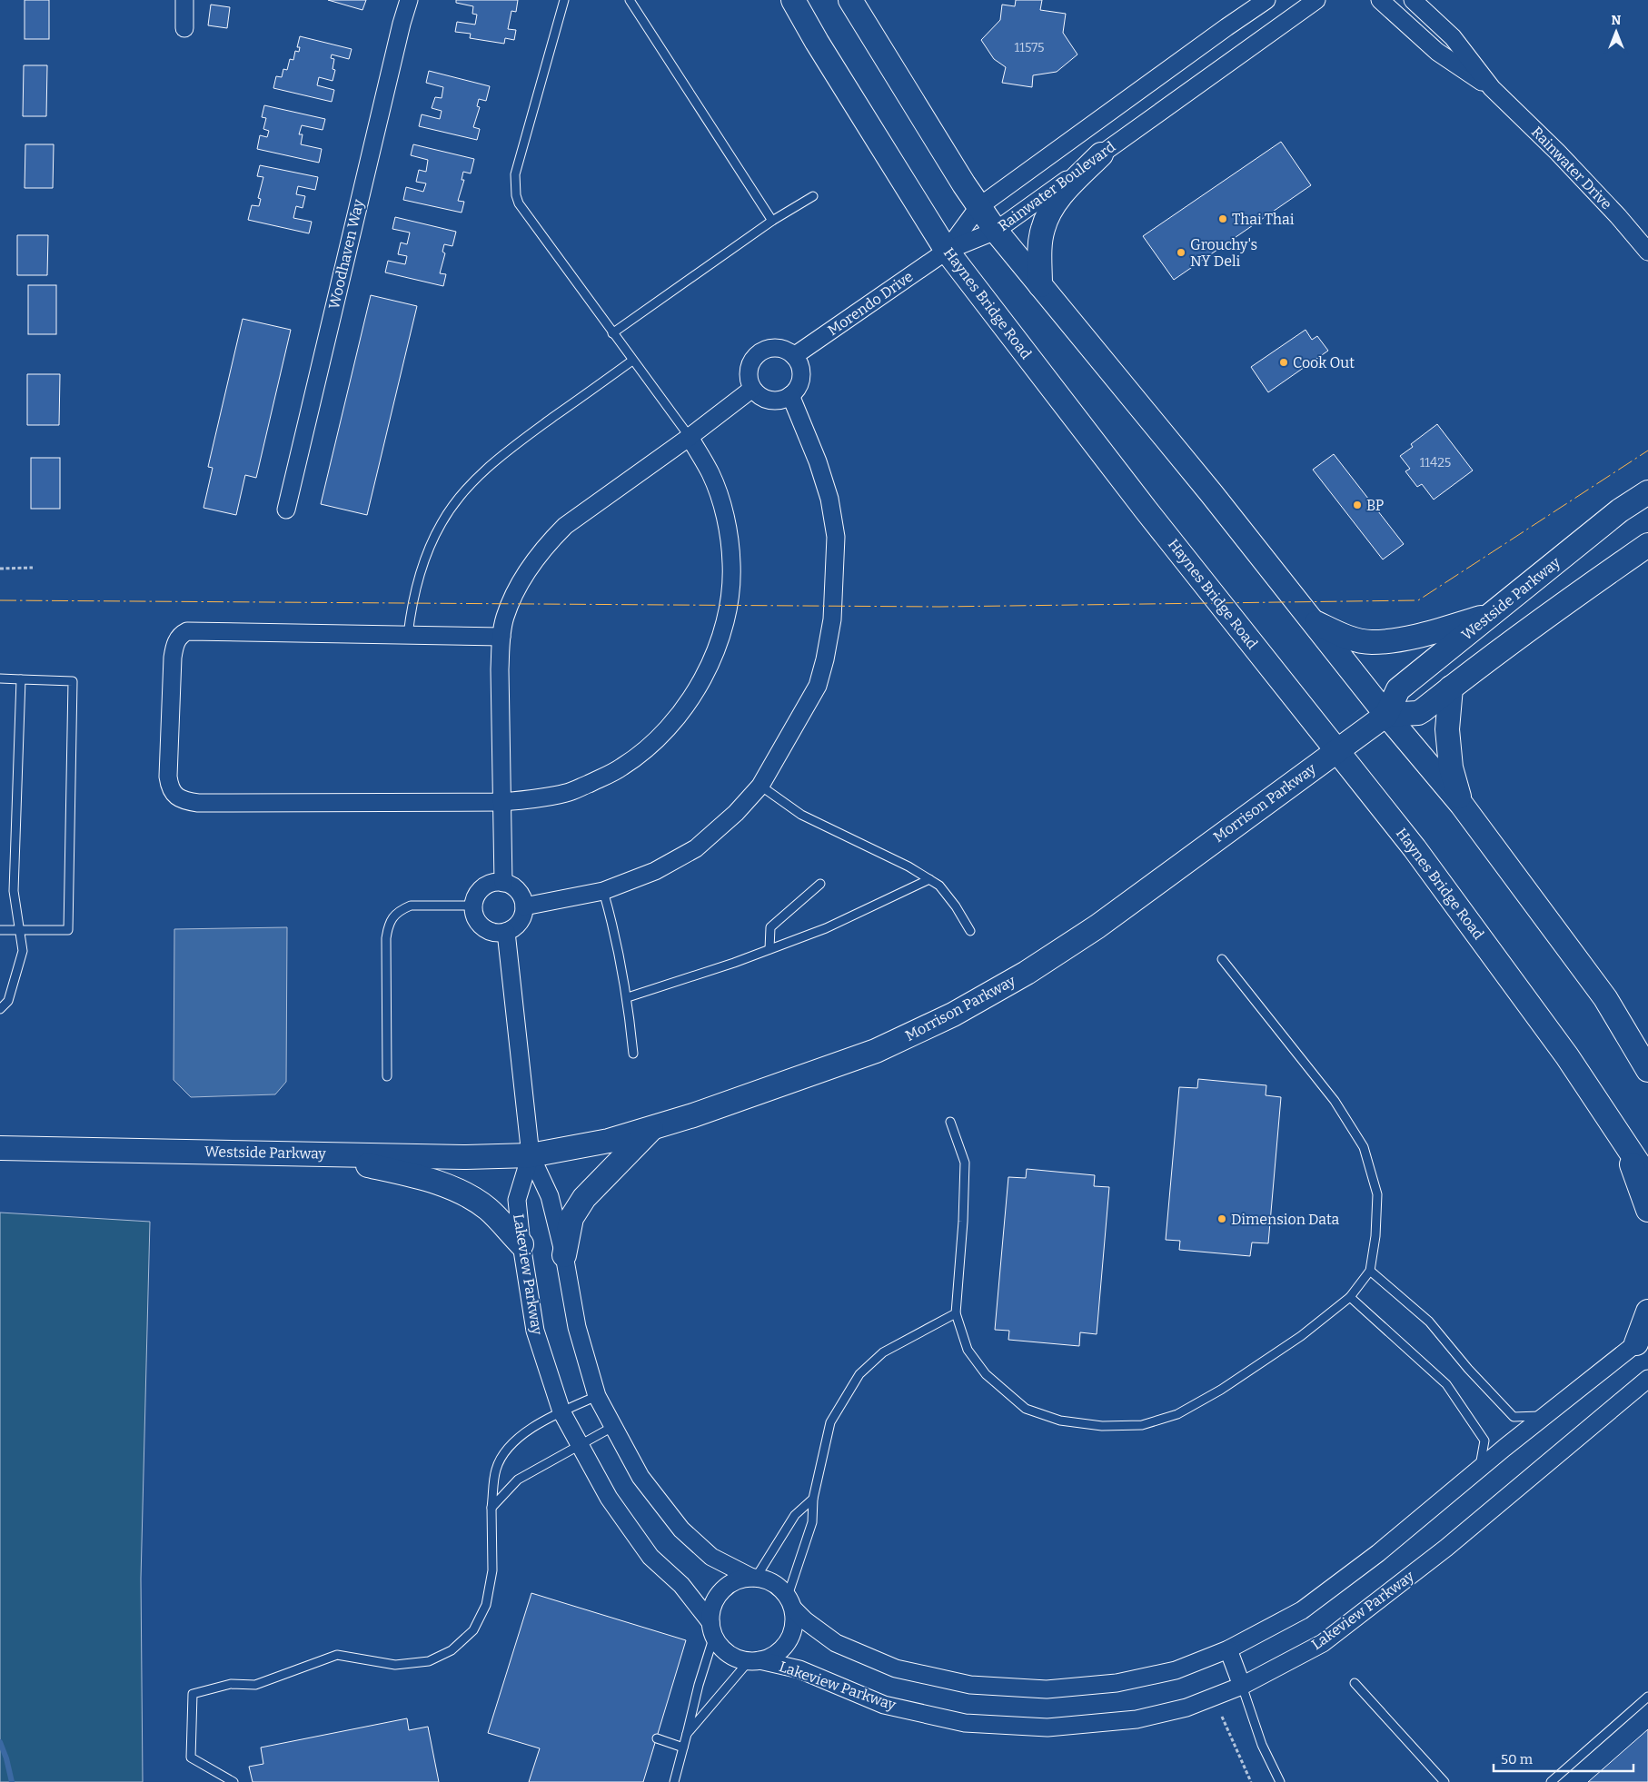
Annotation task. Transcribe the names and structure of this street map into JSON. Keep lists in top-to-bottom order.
{
  "streets": {
    "main road": ["Haynes Bridge Road", "Westside Parkway", "Morrison Parkway"],
    "street": [
      "Rainwater Drive",
      "Rainwater Boulevard",
      "Woodhaven Way",
      "Morendo Drive",
      "Lakeview Parkway"
    ]
  },
  "crossings": [
    ["Rainwater Boulevard", "Morendo Drive"],
    ["Rainwater Boulevard", "Haynes Bridge Road"],
    ["Morendo Drive", "Haynes Bridge Road"],
    ["Haynes Bridge Road", "Morrison Parkway"],
    ["Westside Parkway", "Morrison Parkway"],
    ["Westside Parkway", "Lakeview Parkway"],
    ["Morrison Parkway", "Lakeview Parkway"]
  ],
  "places": [
    "Thai Thai",
    "Grouchy's NY Deli",
    "Cook Out",
    "BP",
    "Dimension Data"
  ],
  "house_numbers": ["11575", "11425"],
  "scale_bar": "50 m",
  "north": "top"
}
